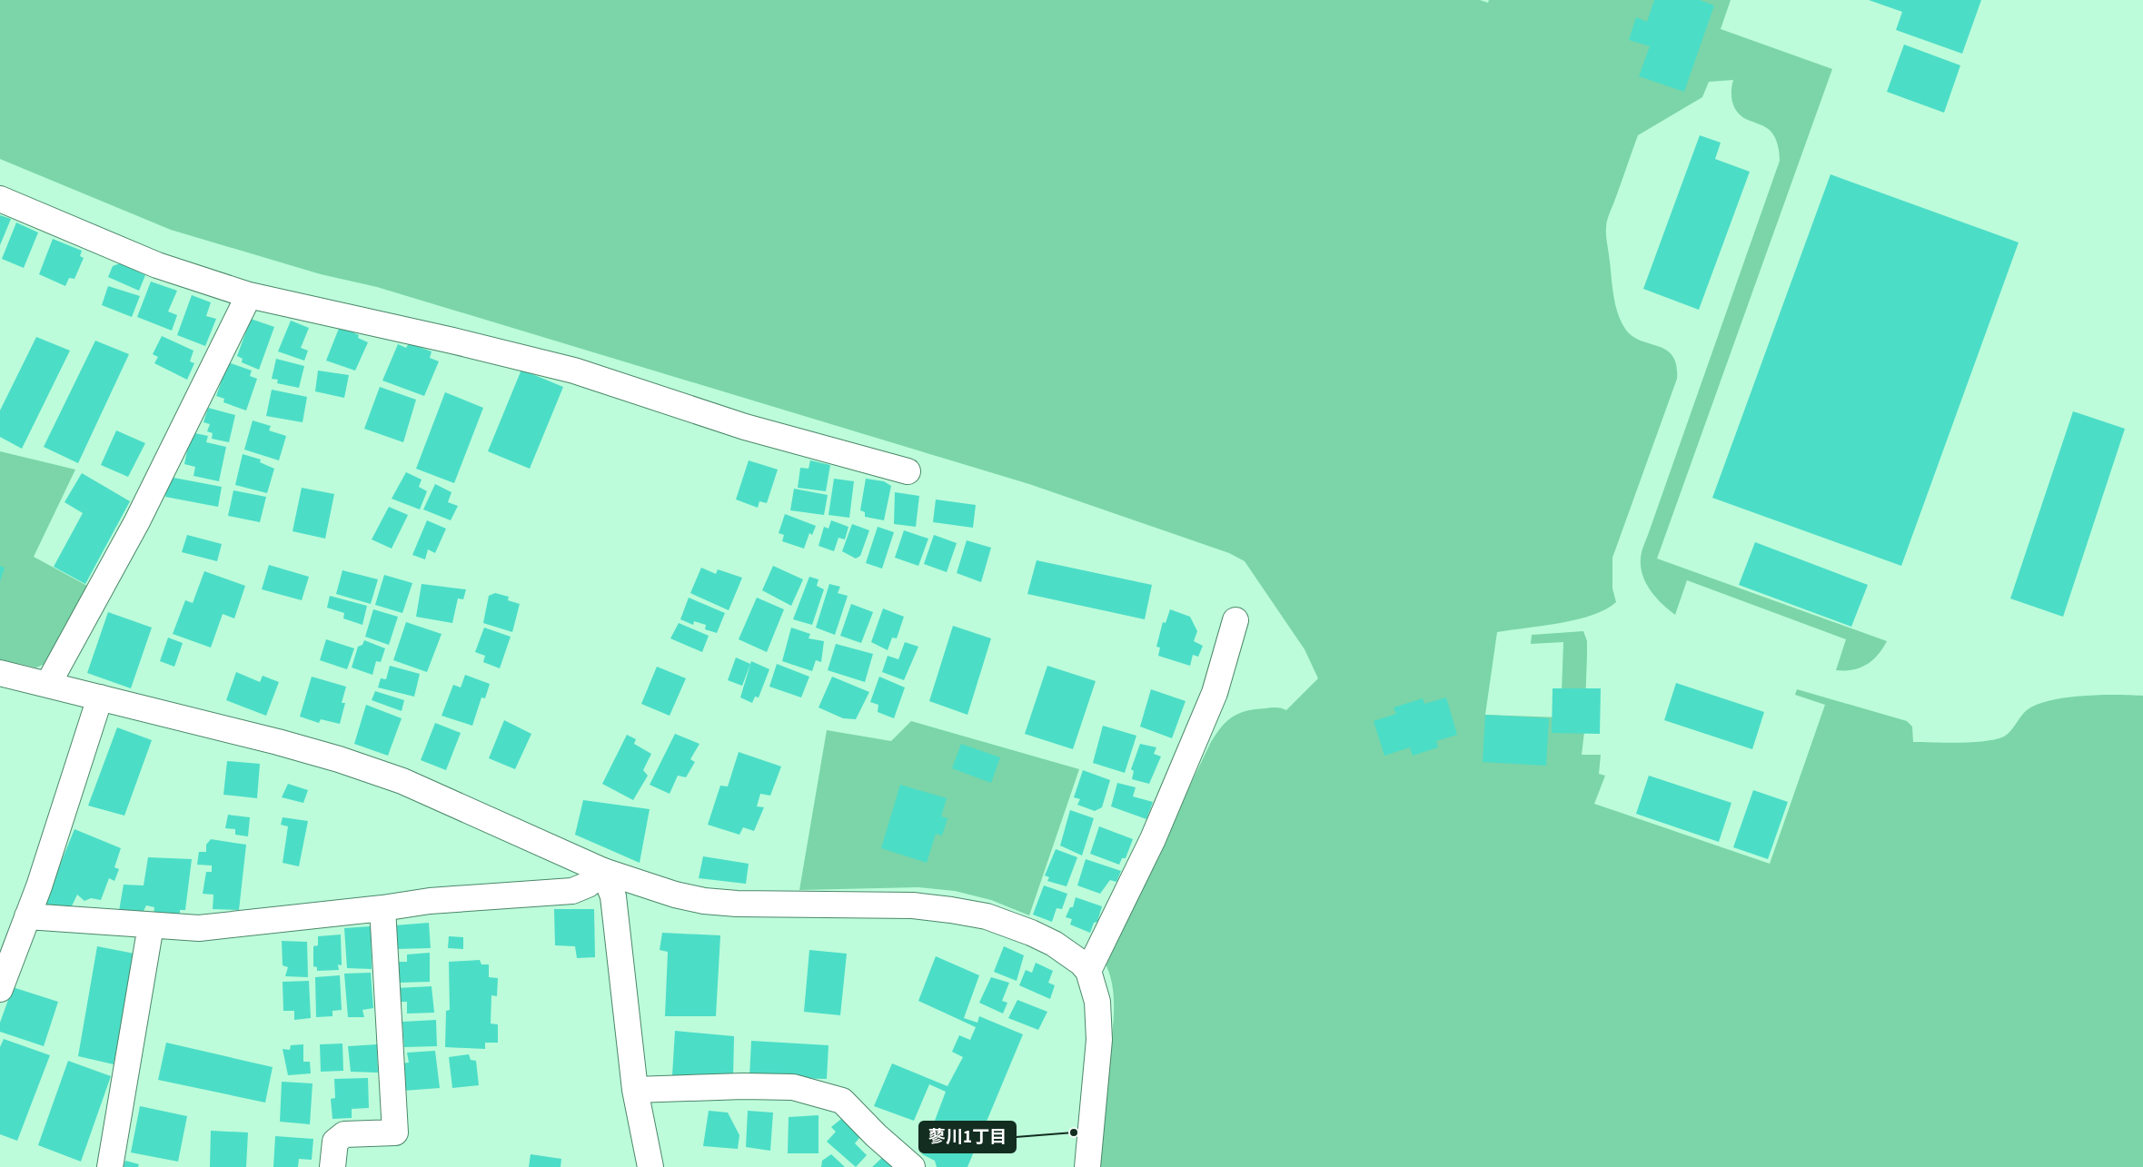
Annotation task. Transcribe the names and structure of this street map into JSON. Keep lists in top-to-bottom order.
{
  "places": ["蓼川1丁目"]
}
